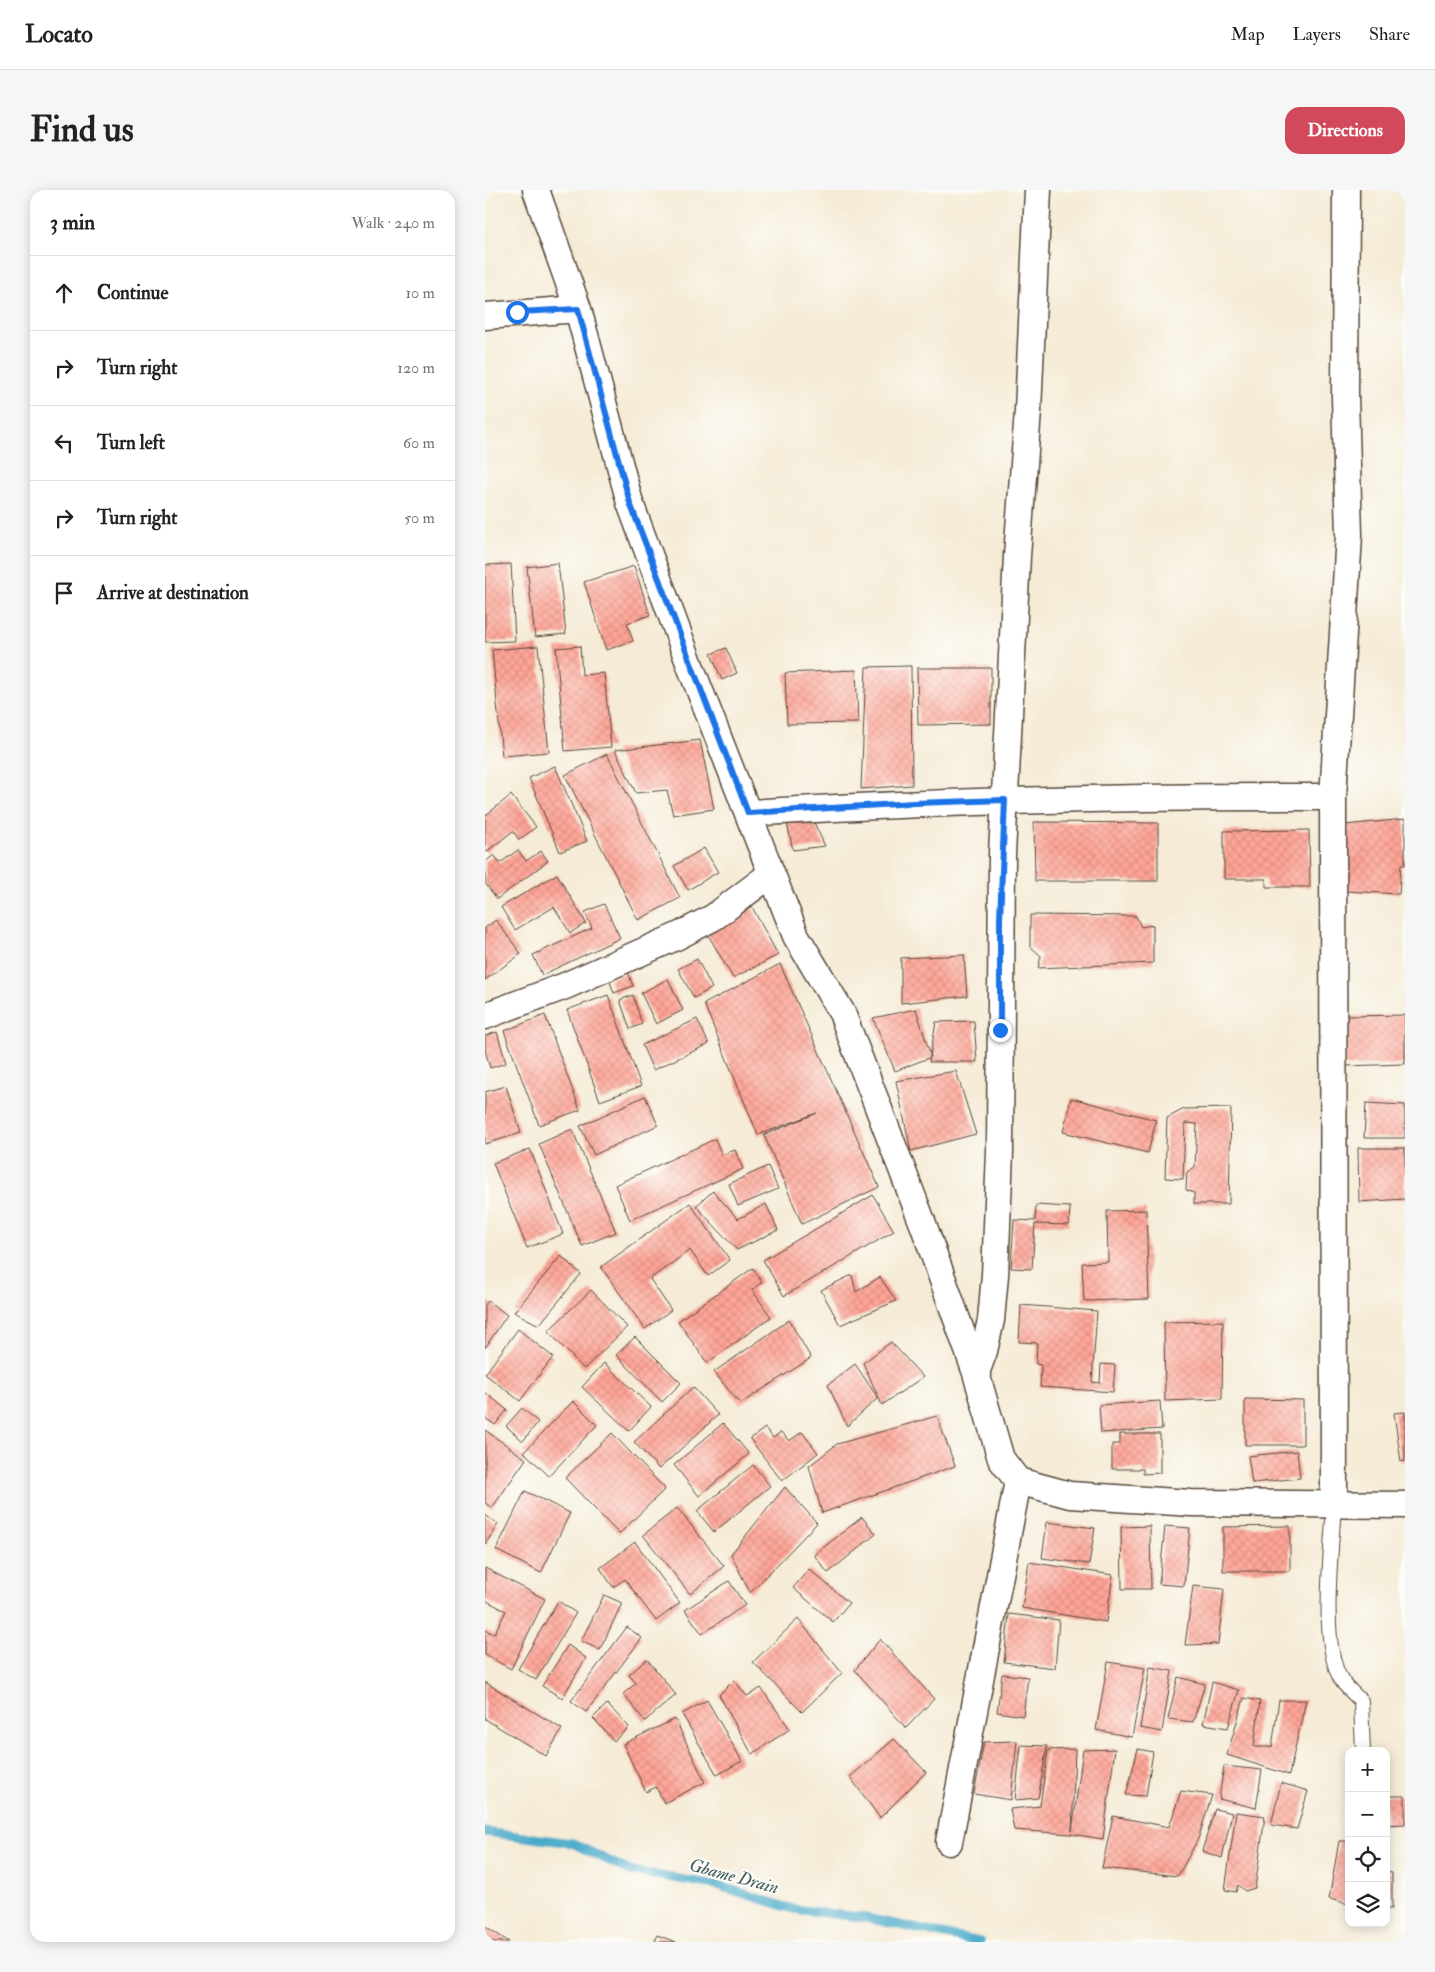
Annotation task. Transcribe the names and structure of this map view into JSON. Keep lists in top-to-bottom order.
{
  "water": ["Gbame Drain"],
  "page": {
    "header": "Locato",
    "nav": ["Map", "Layers", "Share"],
    "buttons": "Directions",
    "title": "Find us",
    "heading": ["3 min", "Walk · 240 m"],
    "list": [
      ["Continue", "10 m"],
      ["Turn right", "120 m"],
      ["Turn left", "60 m"],
      ["Turn right", "50 m"],
      "Arrive at destination"
    ],
    "map_buttons": ["+", "−"]
  }
}
